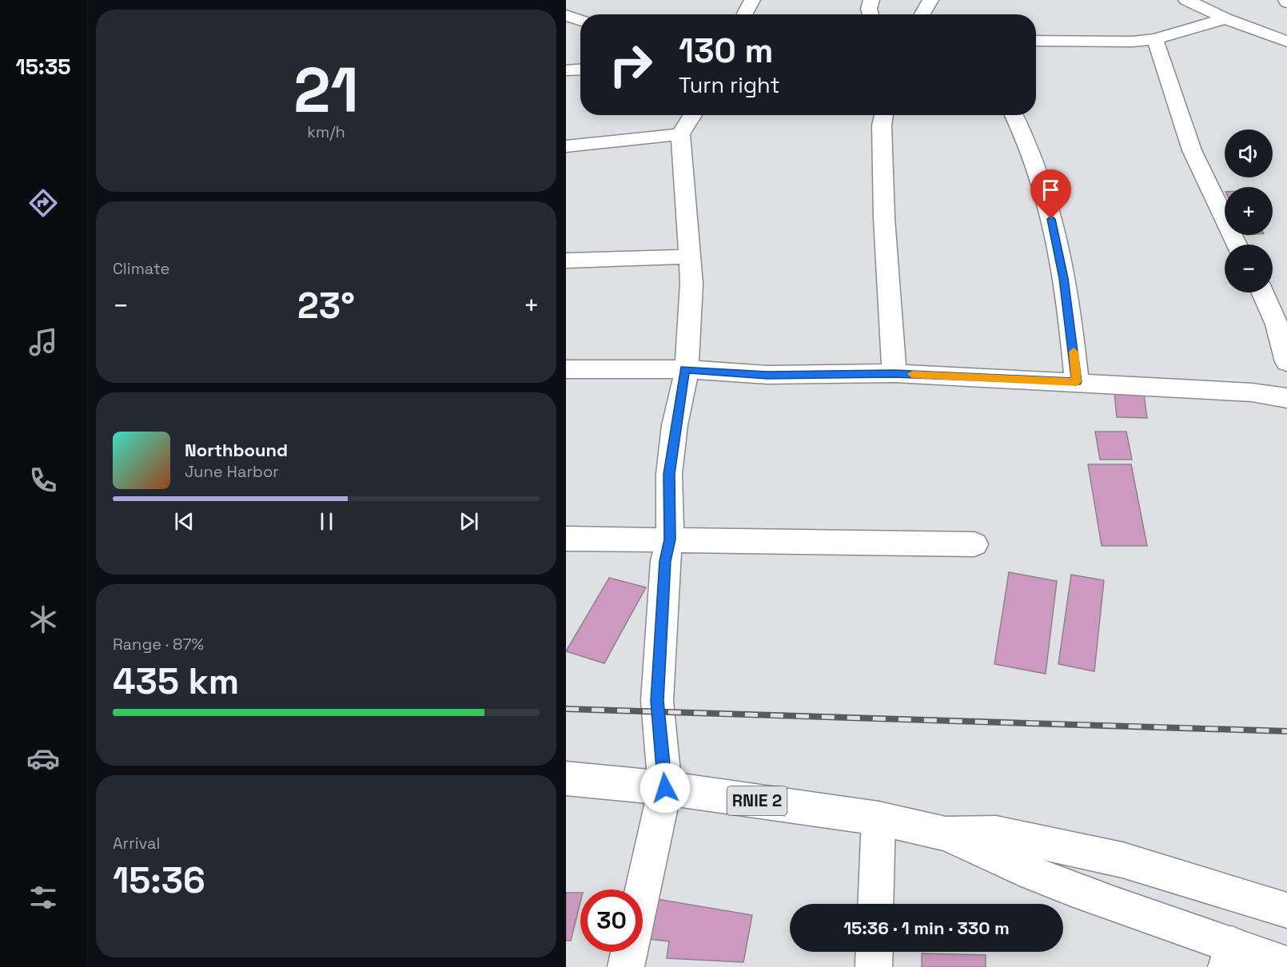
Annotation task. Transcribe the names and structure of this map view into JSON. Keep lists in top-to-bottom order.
{
  "streets": {
    "main road": ["RNIE 2"]
  },
  "page": {
    "tabs": "15:35",
    "tile": [
      ["21", "km/h"],
      "Climate",
      ["Range · 87%", "435 km"],
      ["Arrival", "15:36"]
    ],
    "turn": ["130 m", "Turn right"],
    "map_buttons": ["+", "−"],
    "heat": ["−", "23°", "+"],
    "song": ["Northbound", "June Harbor"],
    "limit": "30",
    "trip": "15:36 · 1 min · 330 m"
  }
}
